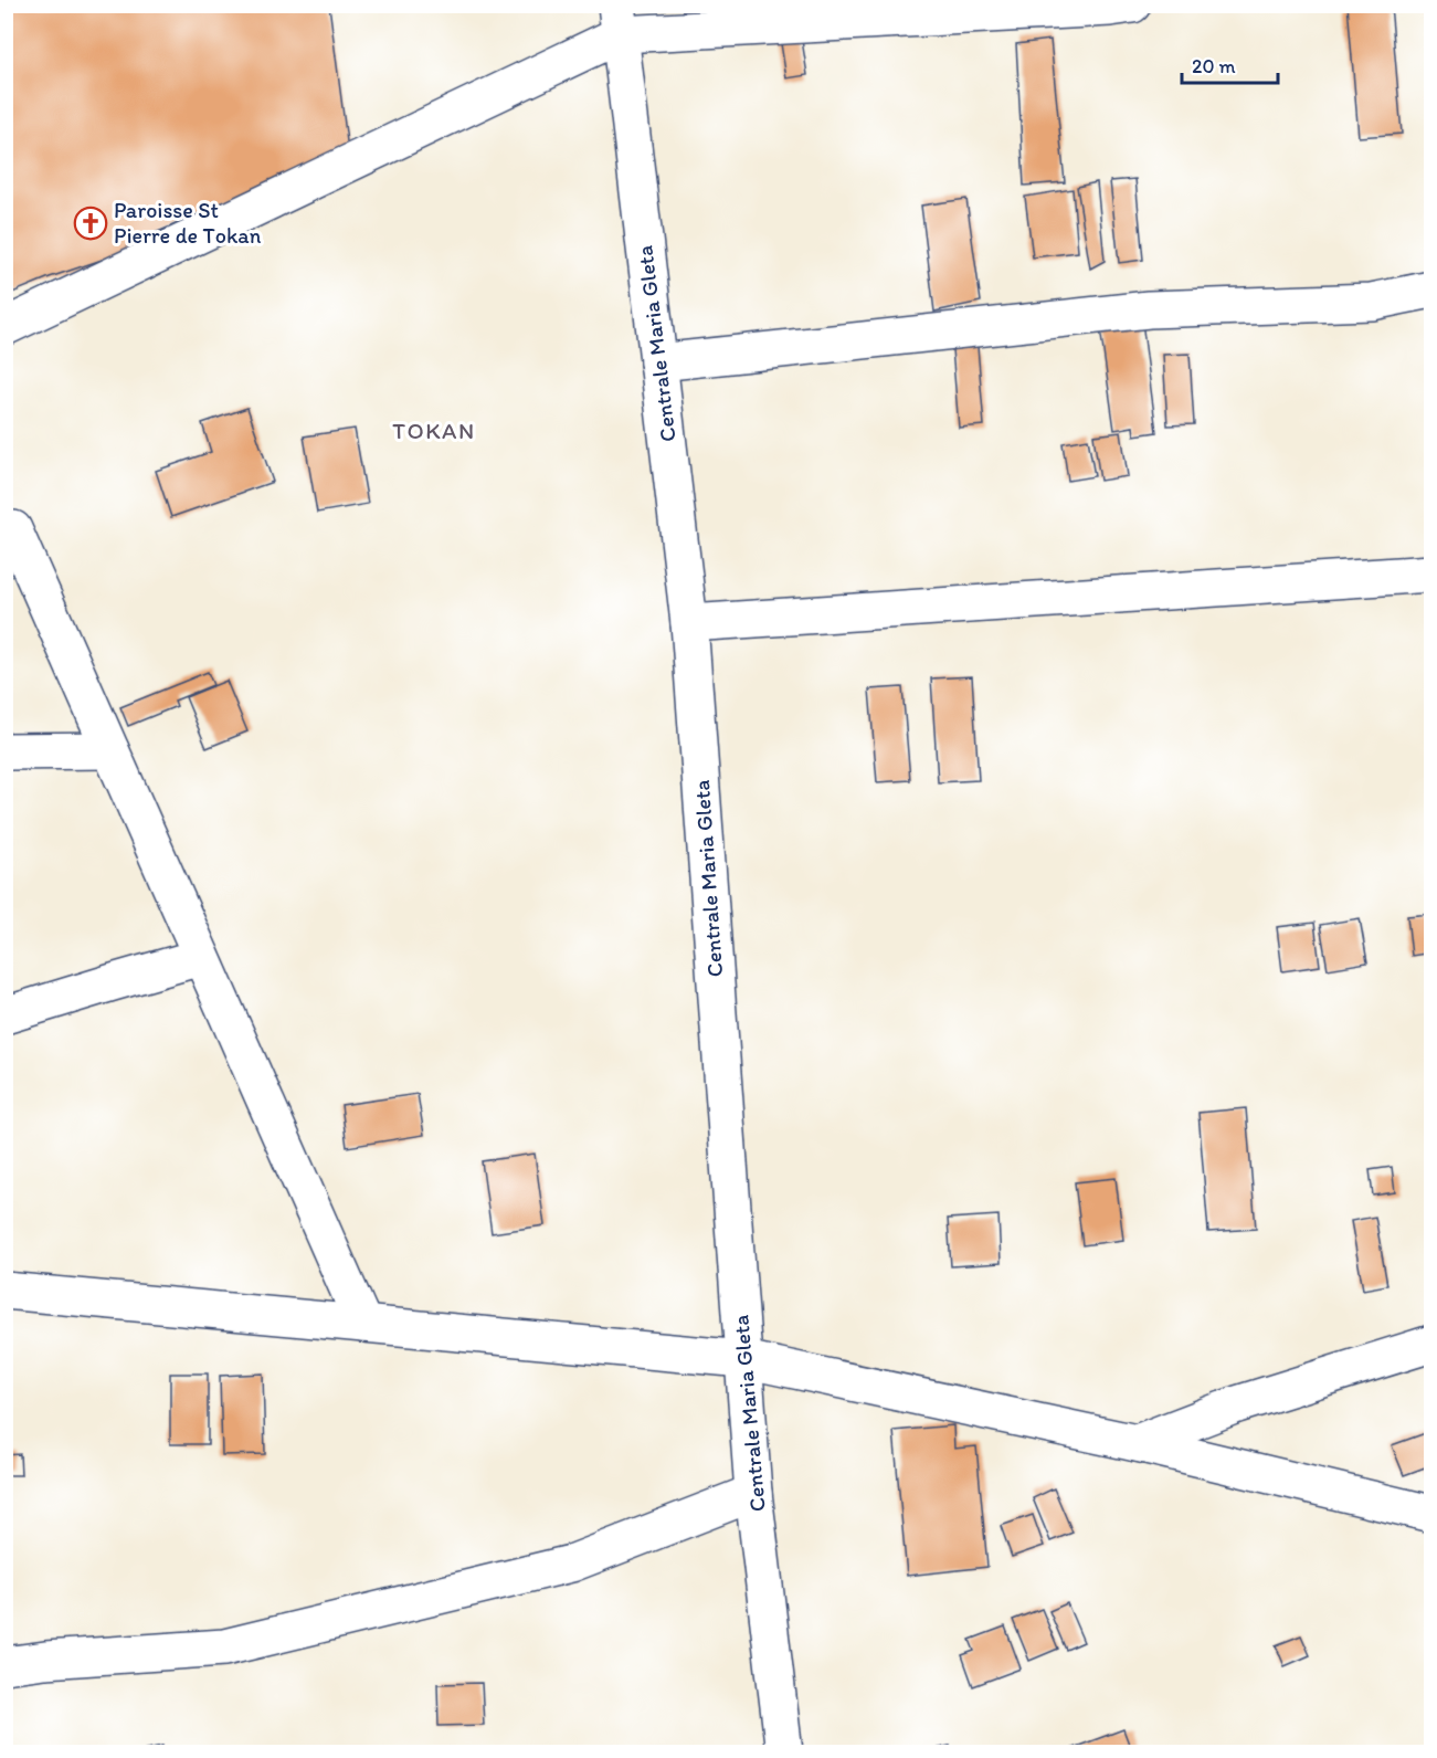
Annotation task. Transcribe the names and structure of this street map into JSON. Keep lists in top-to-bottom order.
{
  "streets": {
    "street": ["Centrale Maria Gleta"]
  },
  "districts": ["TOKAN"],
  "places": {
    "church": ["Paroisse St Pierre de Tokan"]
  },
  "scale_bar": "20 m"
}
